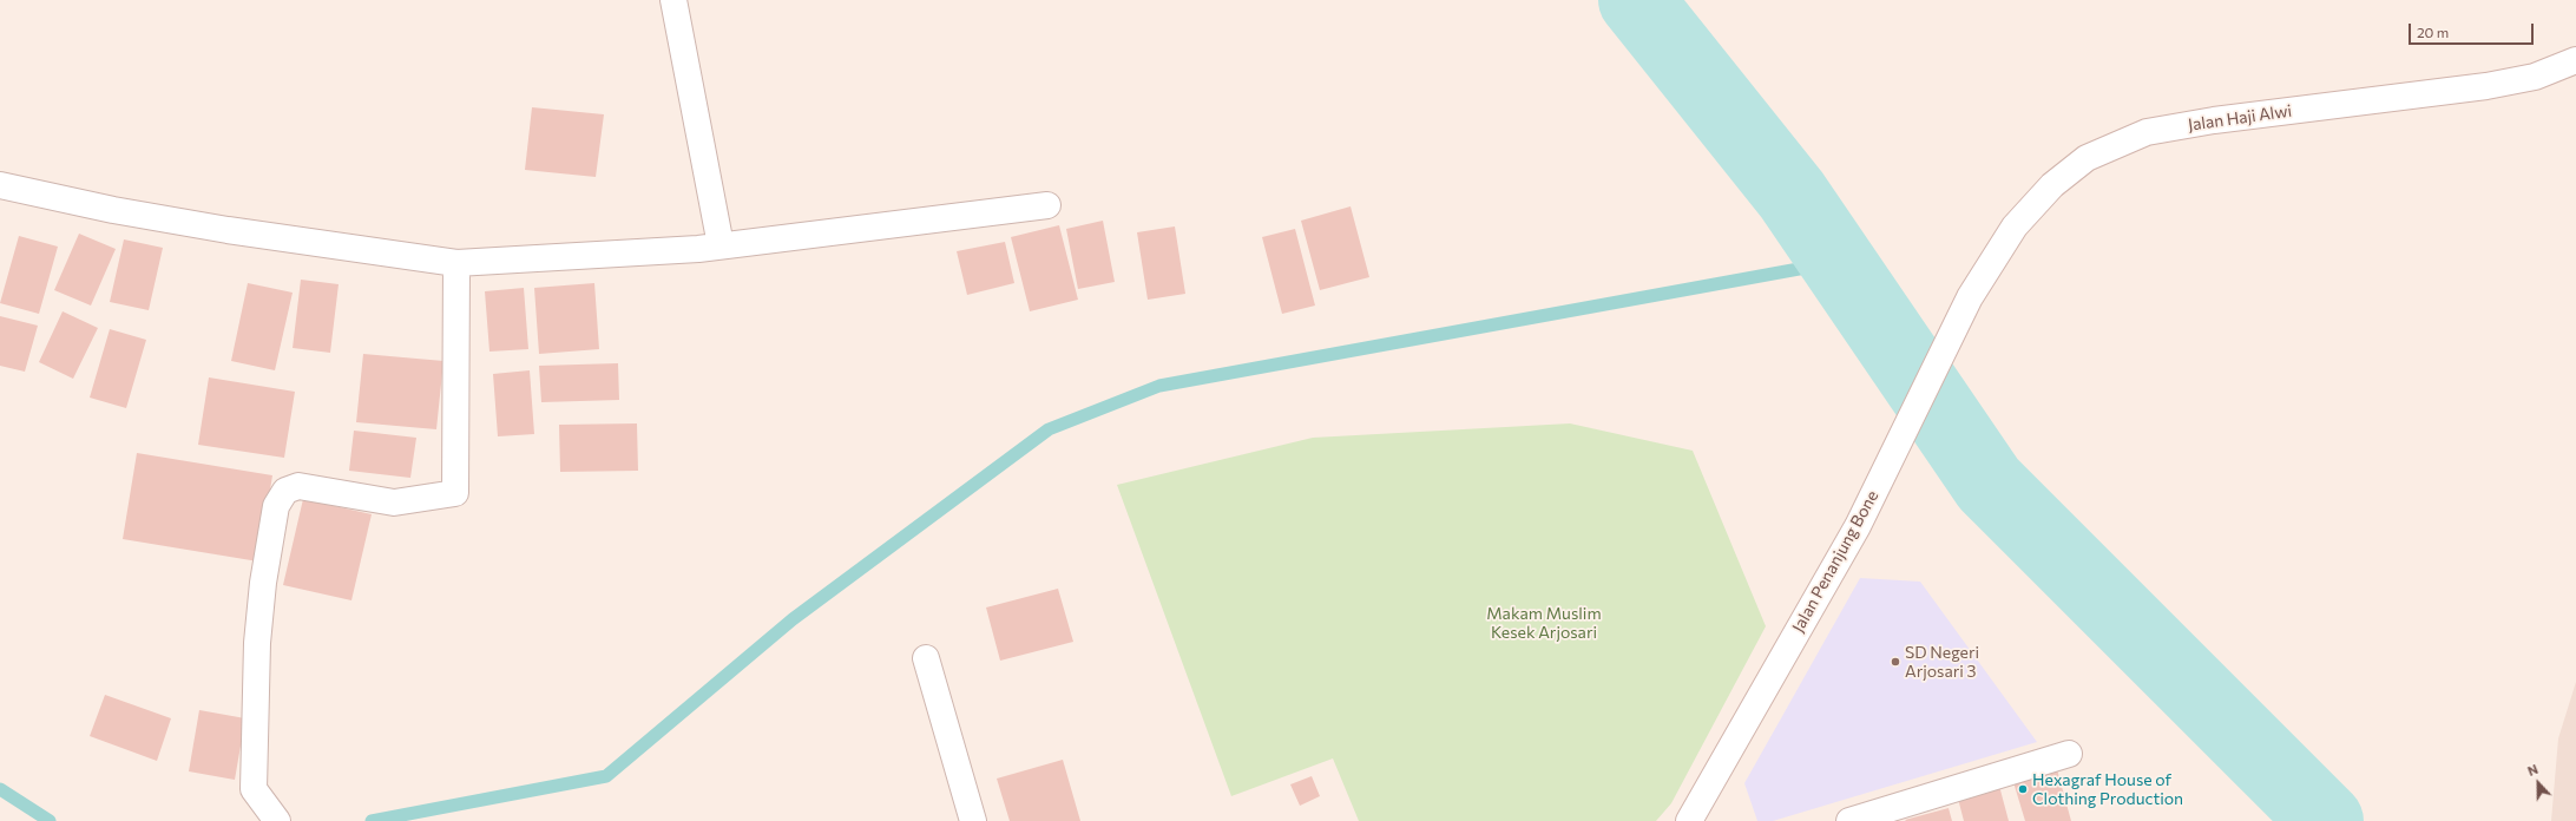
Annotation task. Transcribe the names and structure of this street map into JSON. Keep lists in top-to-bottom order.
{
  "streets": {
    "street": ["Jalan Haji Alwi", "Jalan Penanjung Bone"]
  },
  "crossings": [
    ["Jalan Haji Alwi", "Jalan Penanjung Bone"]
  ],
  "parks": ["Makam Muslim Kesek Arjosari"],
  "places": ["SD Negeri Arjosari 3", "Hexagraf House of Clothing Production"],
  "scale_bar": "20 m",
  "north": "top"
}
